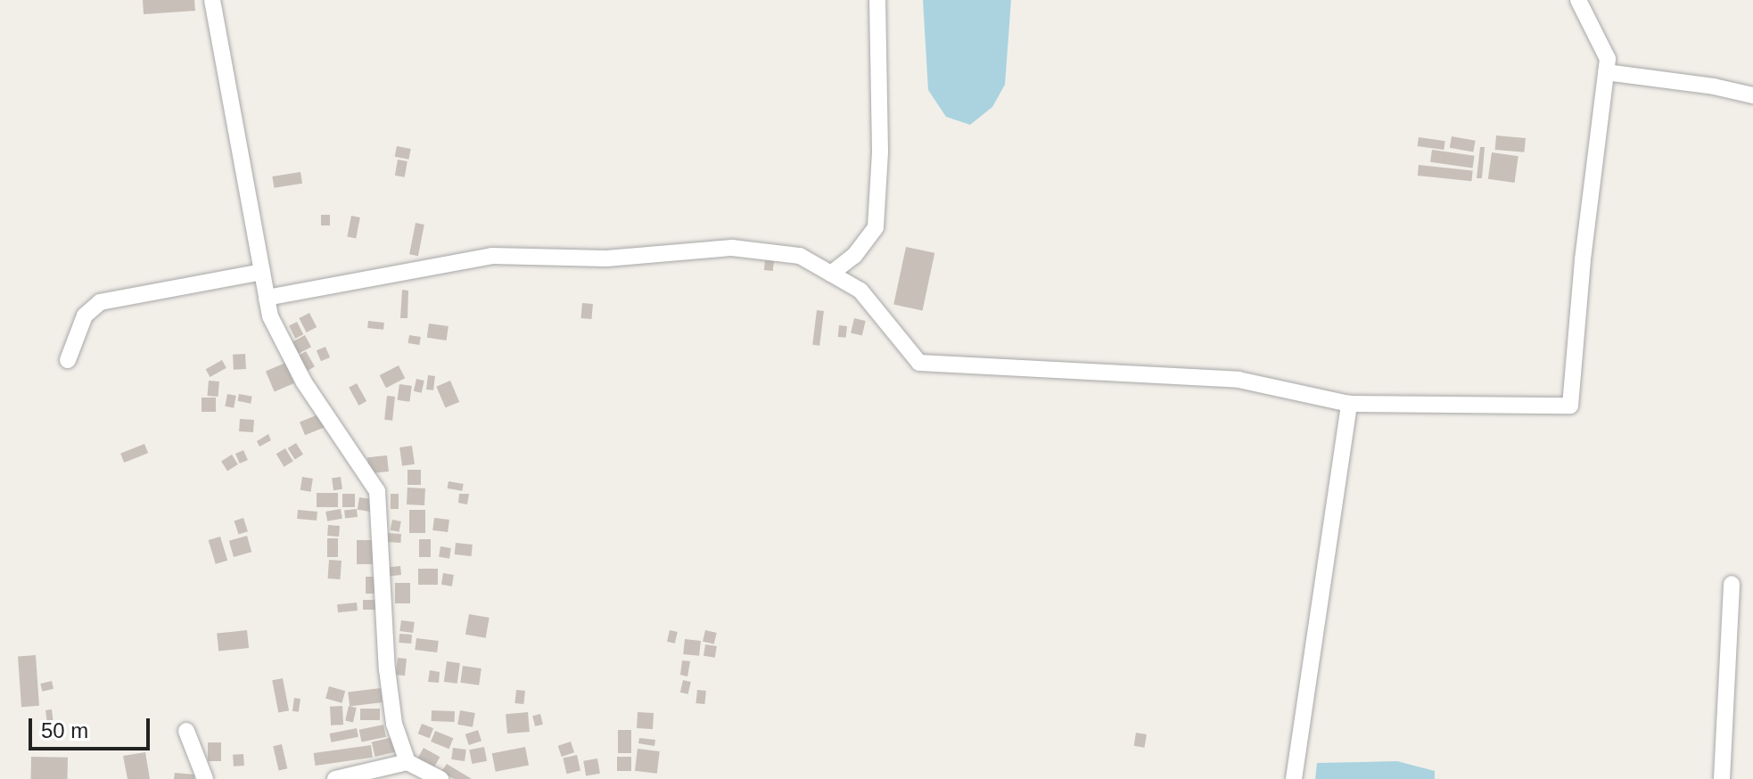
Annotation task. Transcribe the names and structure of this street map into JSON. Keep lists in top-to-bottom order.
{
  "scale_bar": "50 m"
}
